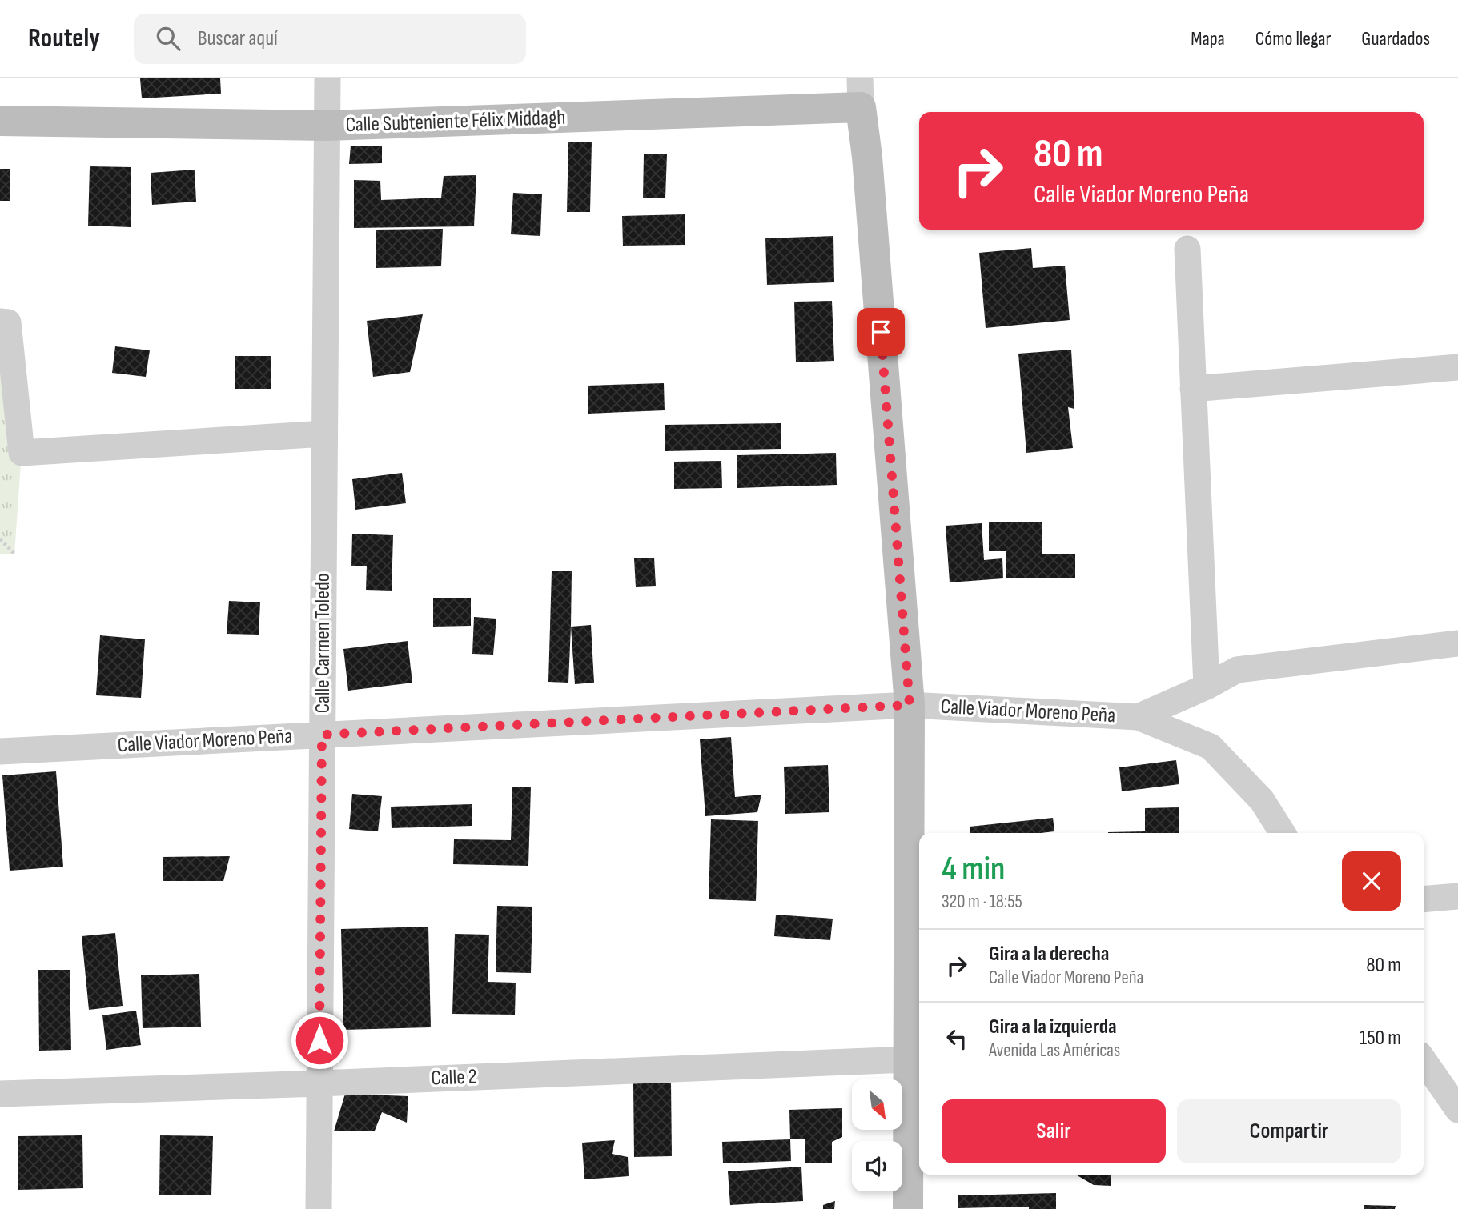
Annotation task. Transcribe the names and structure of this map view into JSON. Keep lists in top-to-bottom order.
{
  "streets": {
    "main road": ["Calle Subteniente Félix Middagh"],
    "street": ["Calle Carmen Toledo", "Calle Viador Moreno Peña", "Calle 2"]
  },
  "crossings": [
    ["Calle Subteniente Félix Middagh", "Calle Carmen Toledo"],
    ["Calle Subteniente Félix Middagh", "Calle Viador Moreno Peña"],
    ["Calle Subteniente Félix Middagh", "Calle 2"],
    ["Calle Carmen Toledo", "Calle Viador Moreno Peña"],
    ["Calle Carmen Toledo", "Calle 2"]
  ],
  "north": "bottom right",
  "page": {
    "header": "Routely",
    "search": "Buscar aquí",
    "nav": ["Mapa", "Cómo llegar", "Guardados"],
    "turn": ["80 m", "Calle Viador Moreno Peña"],
    "heading": ["4 min", "320 m · 18:55"],
    "list": [
      {
        "name": "Gira a la derecha",
        "note": "Calle Viador Moreno Peña",
        "value": "80 m"
      },
      {
        "name": "Gira a la izquierda",
        "note": "Avenida Las Américas",
        "value": "150 m"
      }
    ],
    "buttons": ["Salir", "Compartir"]
  }
}
